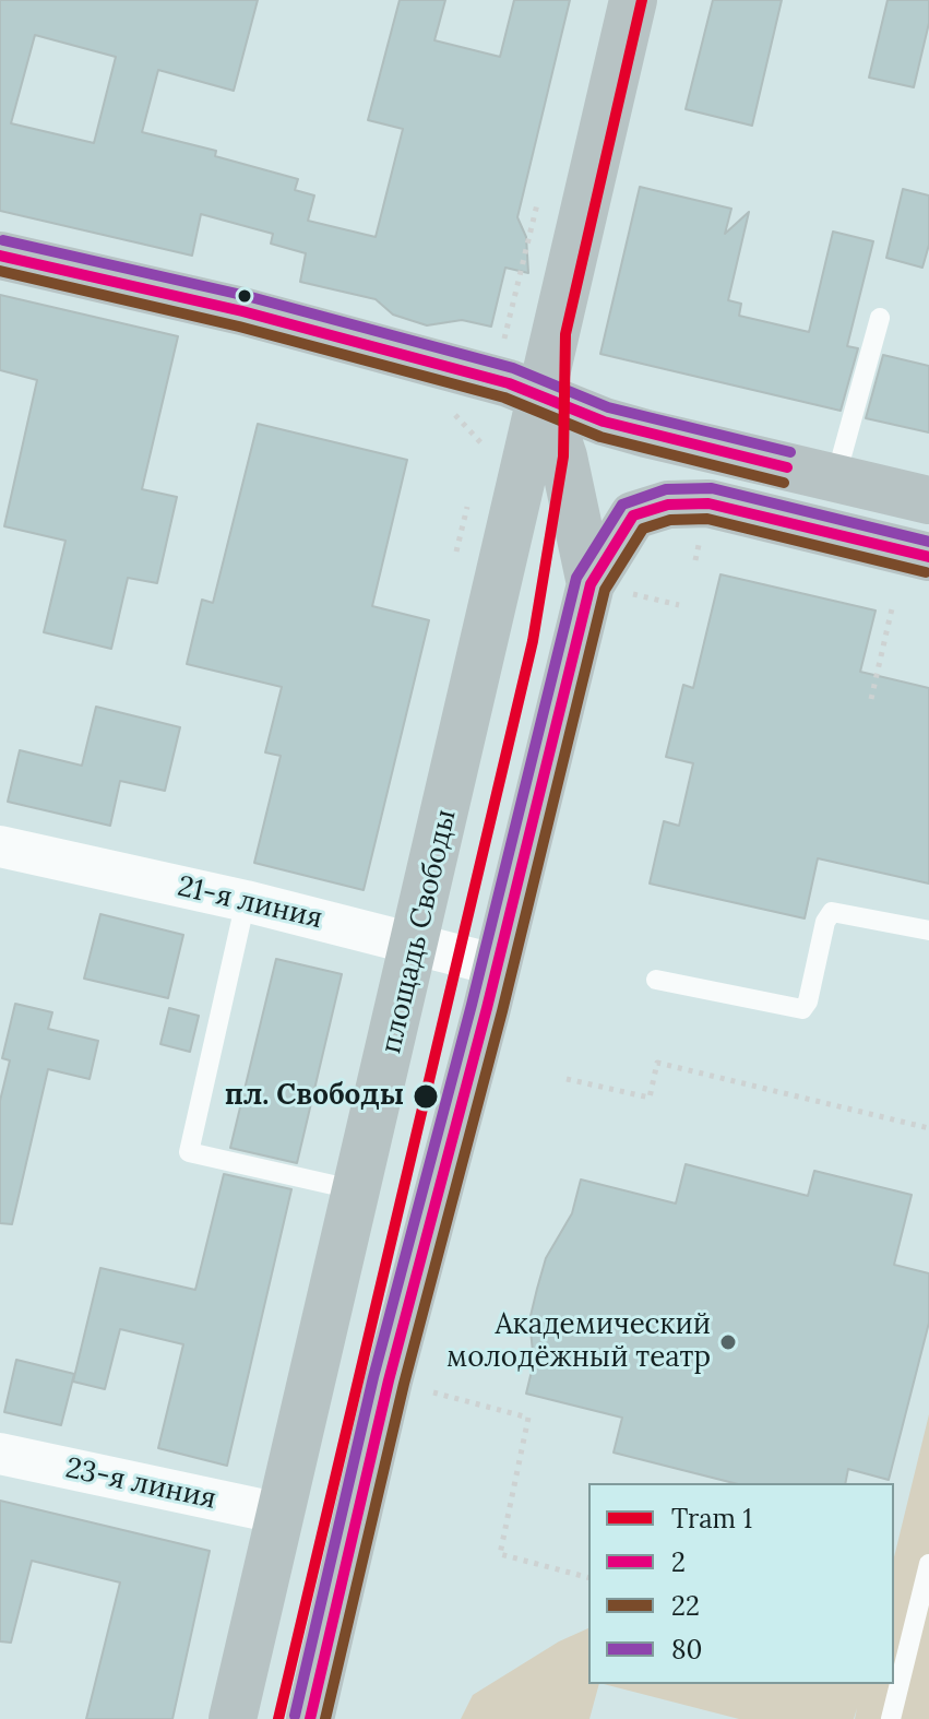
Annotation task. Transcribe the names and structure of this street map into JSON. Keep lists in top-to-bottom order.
{
  "streets": {
    "main road": ["площадь Свободы"],
    "street": ["21-я линия", "23-я линия"]
  },
  "crossings": [
    ["21-я линия", "площадь Свободы"],
    ["площадь Свободы", "23-я линия"]
  ],
  "places": ["пл. Свободы", "Академический молодёжный театр"],
  "lines": [
    "tram line 1",
    "transit line 80",
    "transit line 2",
    "transit line 22"
  ],
  "legend": [
    "Tram 1",
    "2",
    "22",
    "80"
  ]
}
